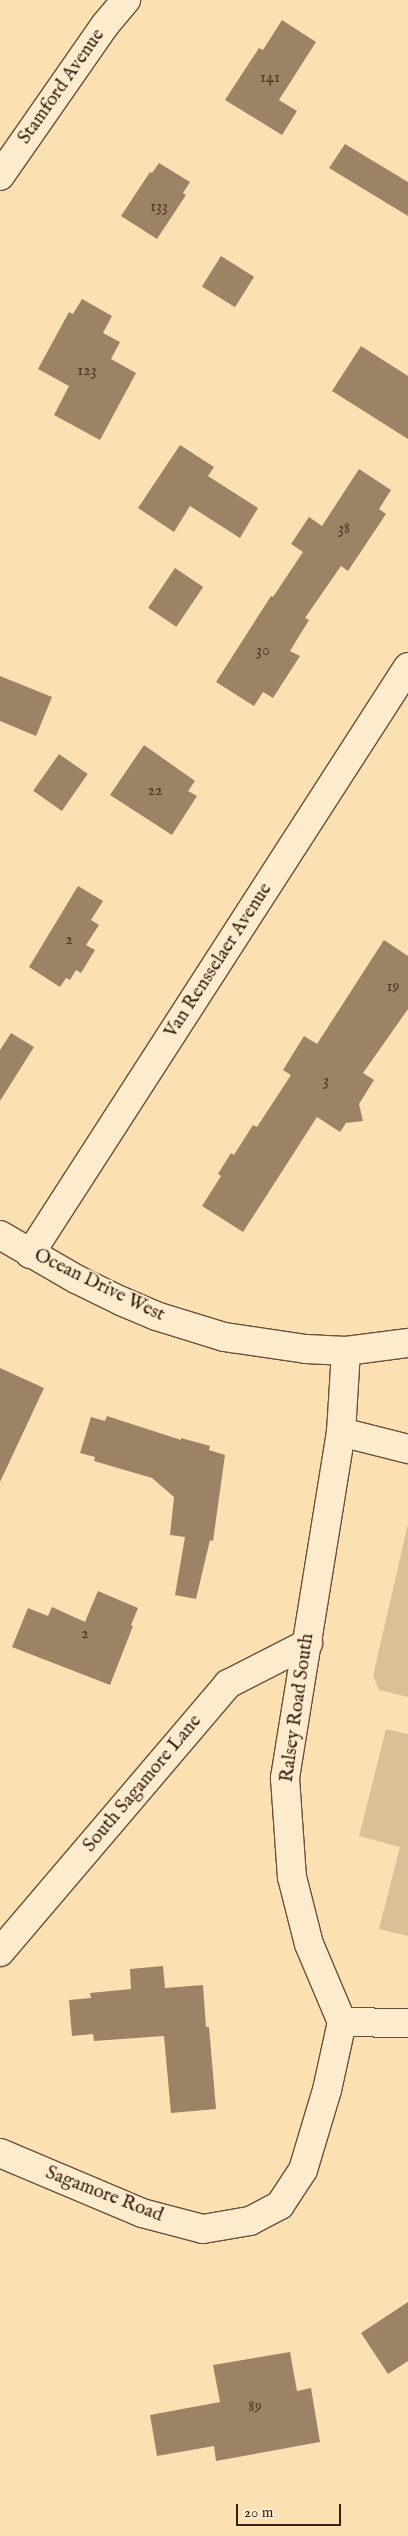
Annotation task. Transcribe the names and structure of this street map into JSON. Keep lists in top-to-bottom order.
{
  "streets": {
    "street": [
      "Stamford Avenue",
      "Van Rensselaer Avenue",
      "Ocean Drive West",
      "Ralsey Road South",
      "South Sagamore Lane",
      "Sagamore Road"
    ]
  },
  "crossings": [
    ["Van Rensselaer Avenue", "Ocean Drive West"],
    ["Ocean Drive West", "Ralsey Road South"],
    ["Ralsey Road South", "South Sagamore Lane"],
    ["Ralsey Road South", "Sagamore Road"]
  ],
  "house_numbers": [
    "141",
    "133",
    "123",
    "38",
    "30",
    "22",
    "2",
    "19",
    "3",
    "2",
    "89"
  ],
  "scale_bar": "20 m"
}
